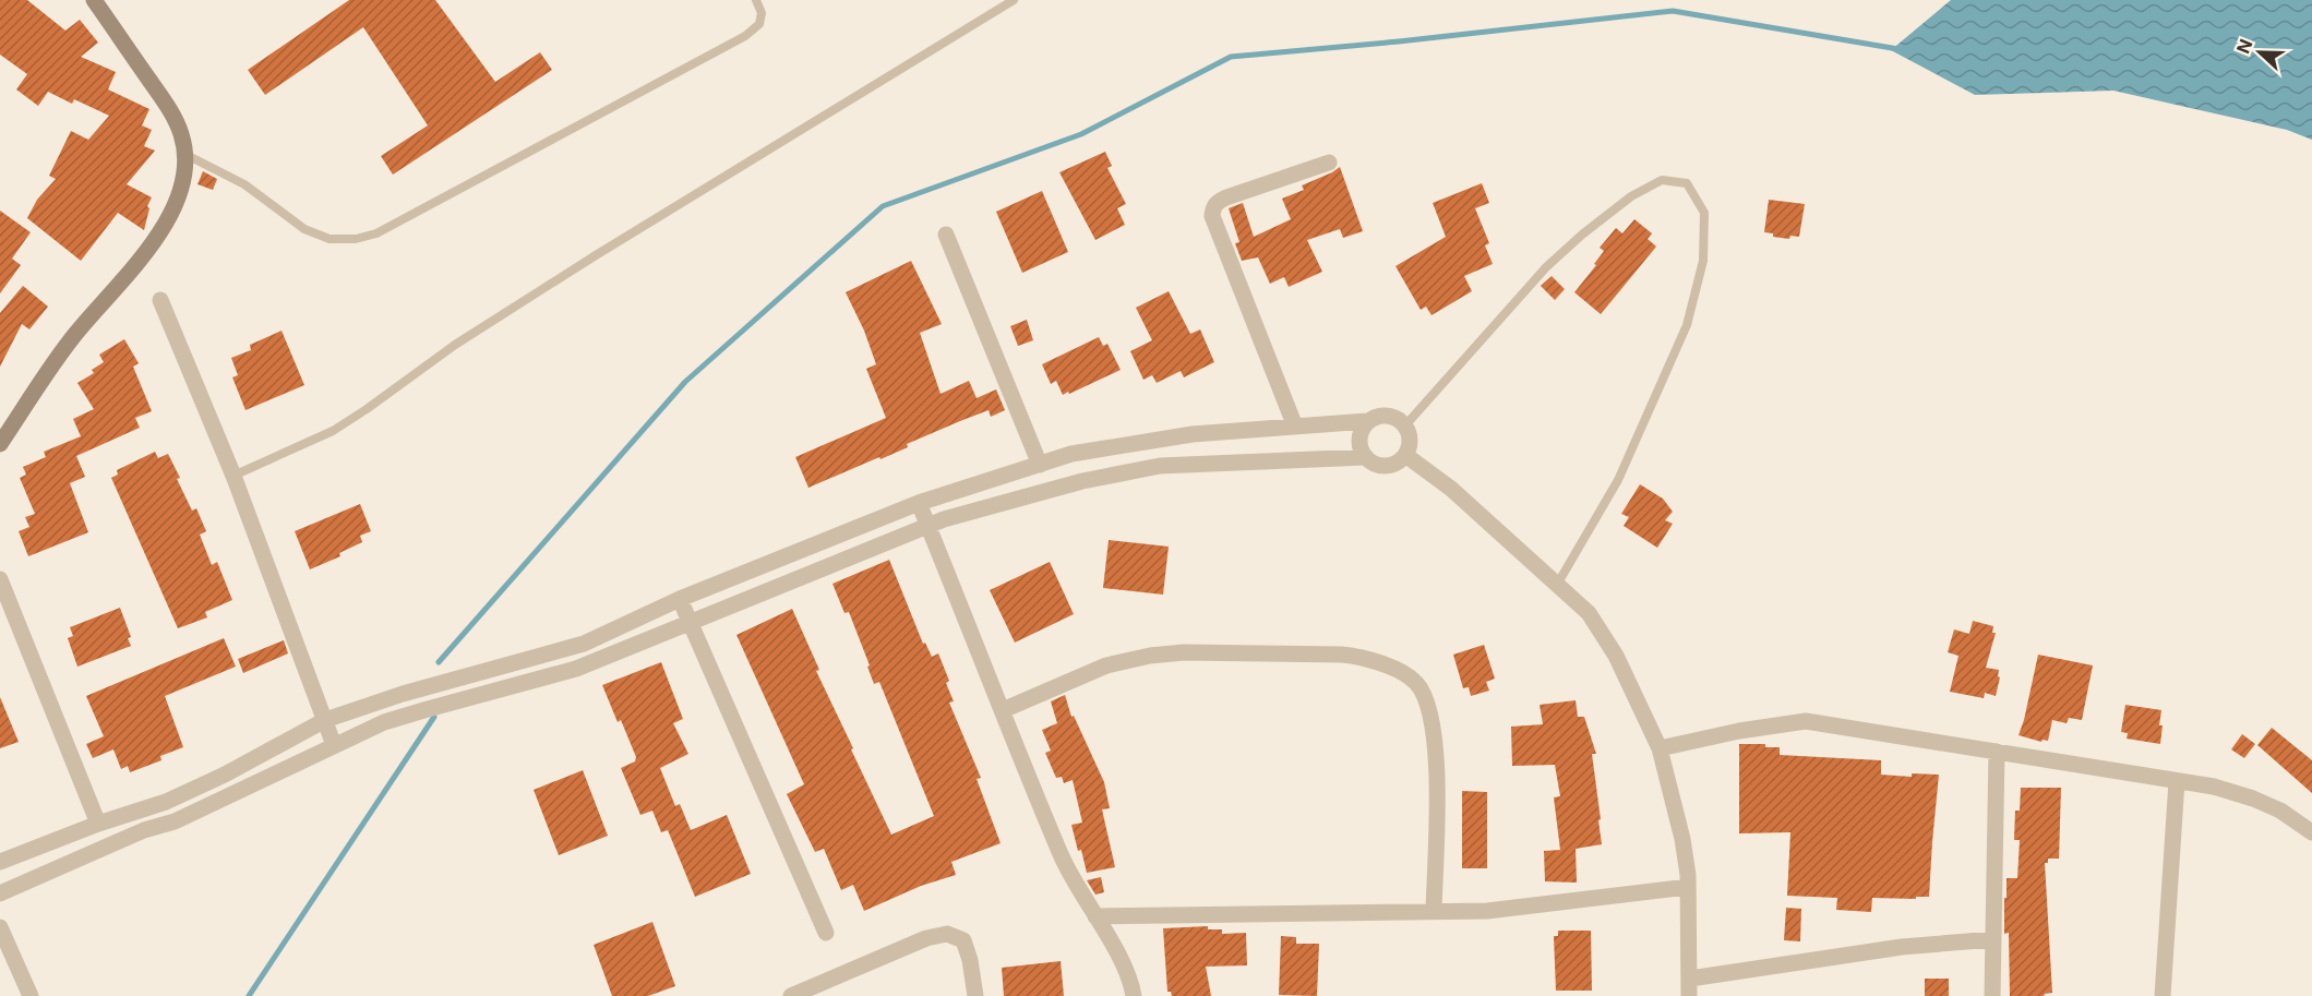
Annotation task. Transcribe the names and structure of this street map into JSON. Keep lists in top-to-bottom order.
{
  "north": "left"
}
